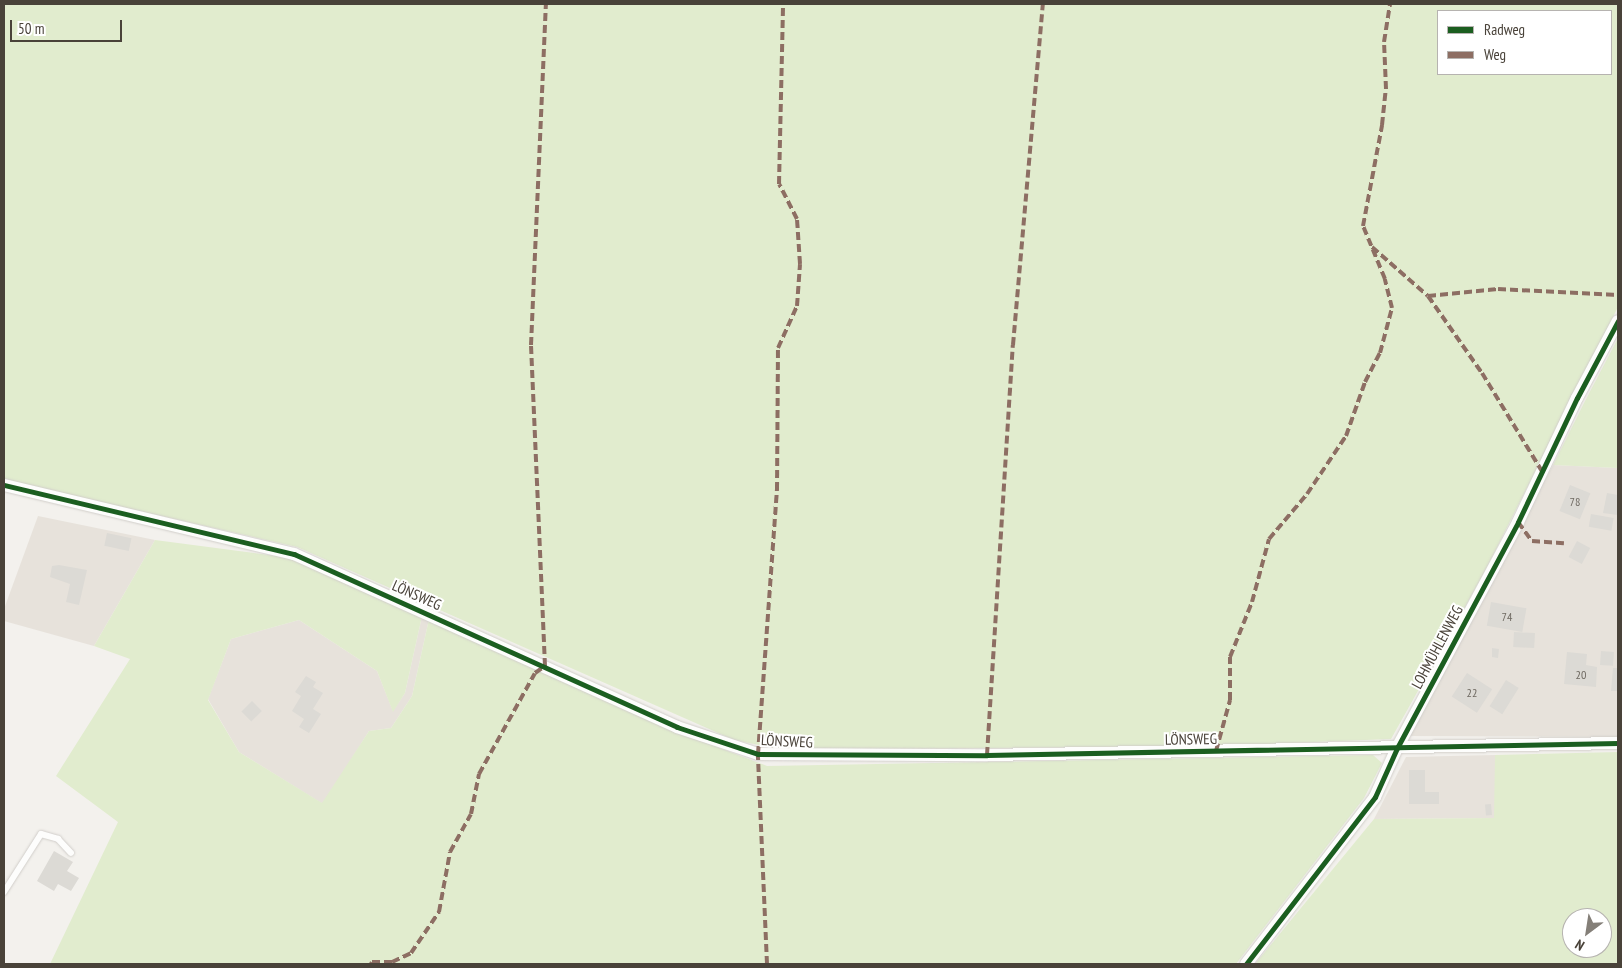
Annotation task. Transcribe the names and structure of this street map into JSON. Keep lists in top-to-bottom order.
{
  "streets": {
    "street": ["LÖNSWEG", "LOHMÜHLENWEG"]
  },
  "crossings": [
    ["LÖNSWEG", "LOHMÜHLENWEG"]
  ],
  "house_numbers": [
    "78",
    "74",
    "20",
    "22"
  ],
  "legend": ["Radweg", "Weg"],
  "scale_bar": "50 m",
  "north": "bottom left"
}
